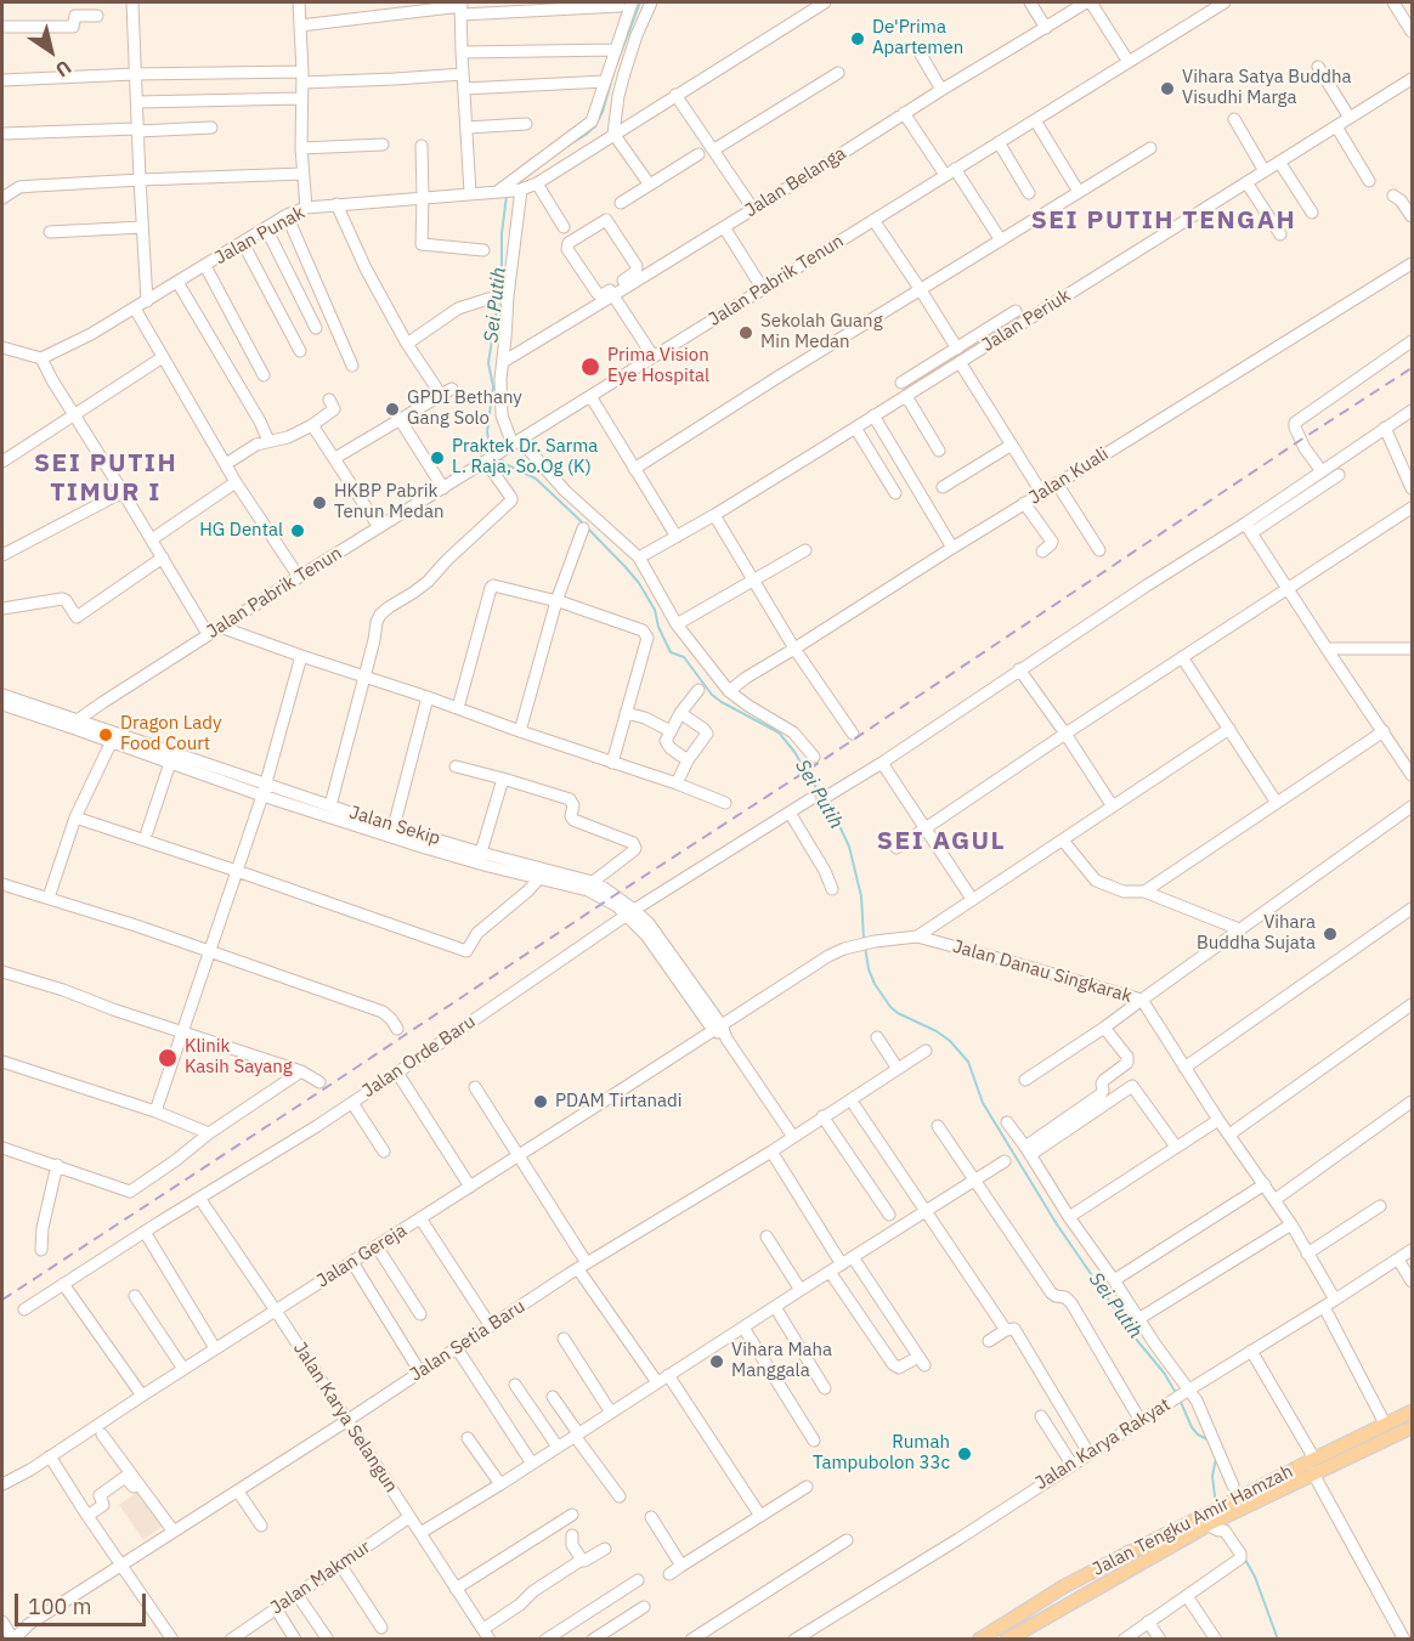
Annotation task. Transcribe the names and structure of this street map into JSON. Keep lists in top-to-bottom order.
{
  "streets": {
    "main road": ["Jalan Tengku Amir Hamzah"],
    "street": [
      "Jalan Belanga",
      "Jalan Punak",
      "Jalan Pabrik Tenun",
      "Jalan Periuk",
      "Jalan Kuali",
      "Jalan Sekip",
      "Jalan Danau Singkarak",
      "Jalan Orde Baru",
      "Jalan Gereja",
      "Jalan Setia Baru",
      "Jalan Karya Selangun",
      "Jalan Karya Rakyat",
      "Jalan Makmur"
    ]
  },
  "crossings": [
    ["Jalan Pabrik Tenun", "Jalan Sekip"],
    ["Jalan Sekip", "Jalan Danau Singkarak"],
    ["Jalan Sekip", "Jalan Orde Baru"],
    ["Jalan Sekip", "Jalan Gereja"],
    ["Jalan Sekip", "Jalan Setia Baru"],
    ["Jalan Danau Singkarak", "Jalan Gereja"],
    ["Jalan Orde Baru", "Jalan Karya Selangun"],
    ["Jalan Gereja", "Jalan Karya Selangun"],
    ["Jalan Setia Baru", "Jalan Karya Selangun"],
    ["Jalan Karya Selangun", "Jalan Makmur"]
  ],
  "districts": ["SEI PUTIH TENGAH", "SEI PUTIH TIMUR I", "SEI AGUL"],
  "water": ["Sei Putih"],
  "places": [
    "De'Prima Apartemen",
    "Vihara Satya Buddha Visudhi Marga",
    "Sekolah Guang Min Medan",
    "Prima Vision Eye Hospital",
    "GPDI Bethany Gang Solo",
    "Praktek Dr. Sarma L. Raja, So.Og (K)",
    "HKBP Pabrik Tenun Medan",
    "HG Dental",
    "Dragon Lady Food Court",
    "Vihara Buddha Sujata",
    "Klinik Kasih Sayang",
    "PDAM Tirtanadi",
    "Vihara Maha Manggala",
    "Rumah Tampubolon 33c"
  ],
  "scale_bar": "100 m",
  "north": "bottom right"
}
